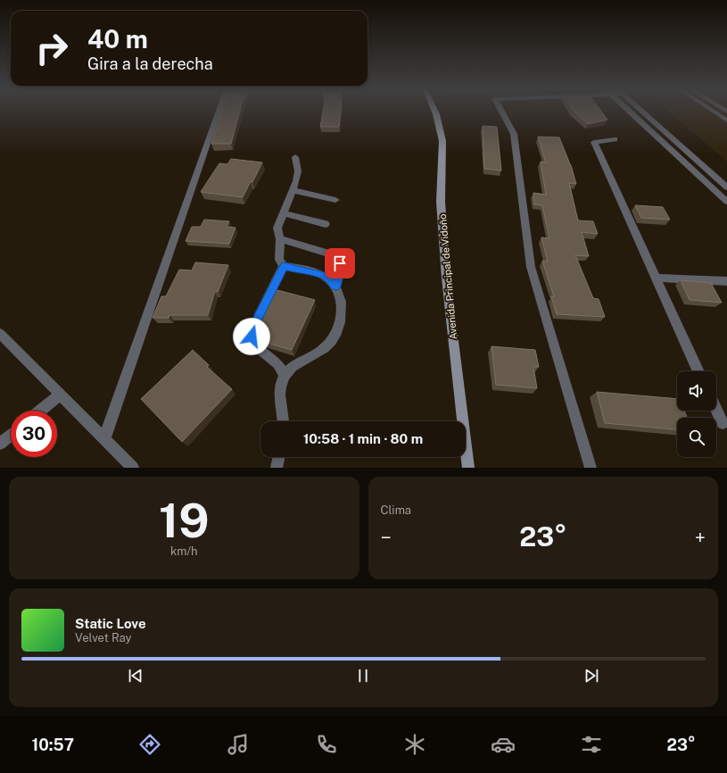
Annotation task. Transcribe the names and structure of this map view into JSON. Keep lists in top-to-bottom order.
{
  "streets": {
    "main road": ["Avenida Principal de Vidoño"]
  },
  "page": {
    "turn": ["40 m", "Gira a la derecha"],
    "limit": "30",
    "trip": "10:58 · 1 min · 80 m",
    "tile": [
      ["19", "km/h"],
      "Clima"
    ],
    "heat": ["−", "23°", "+"],
    "song": ["Static Love", "Velvet Ray"],
    "tabs": ["10:57", "23°"]
  }
}
